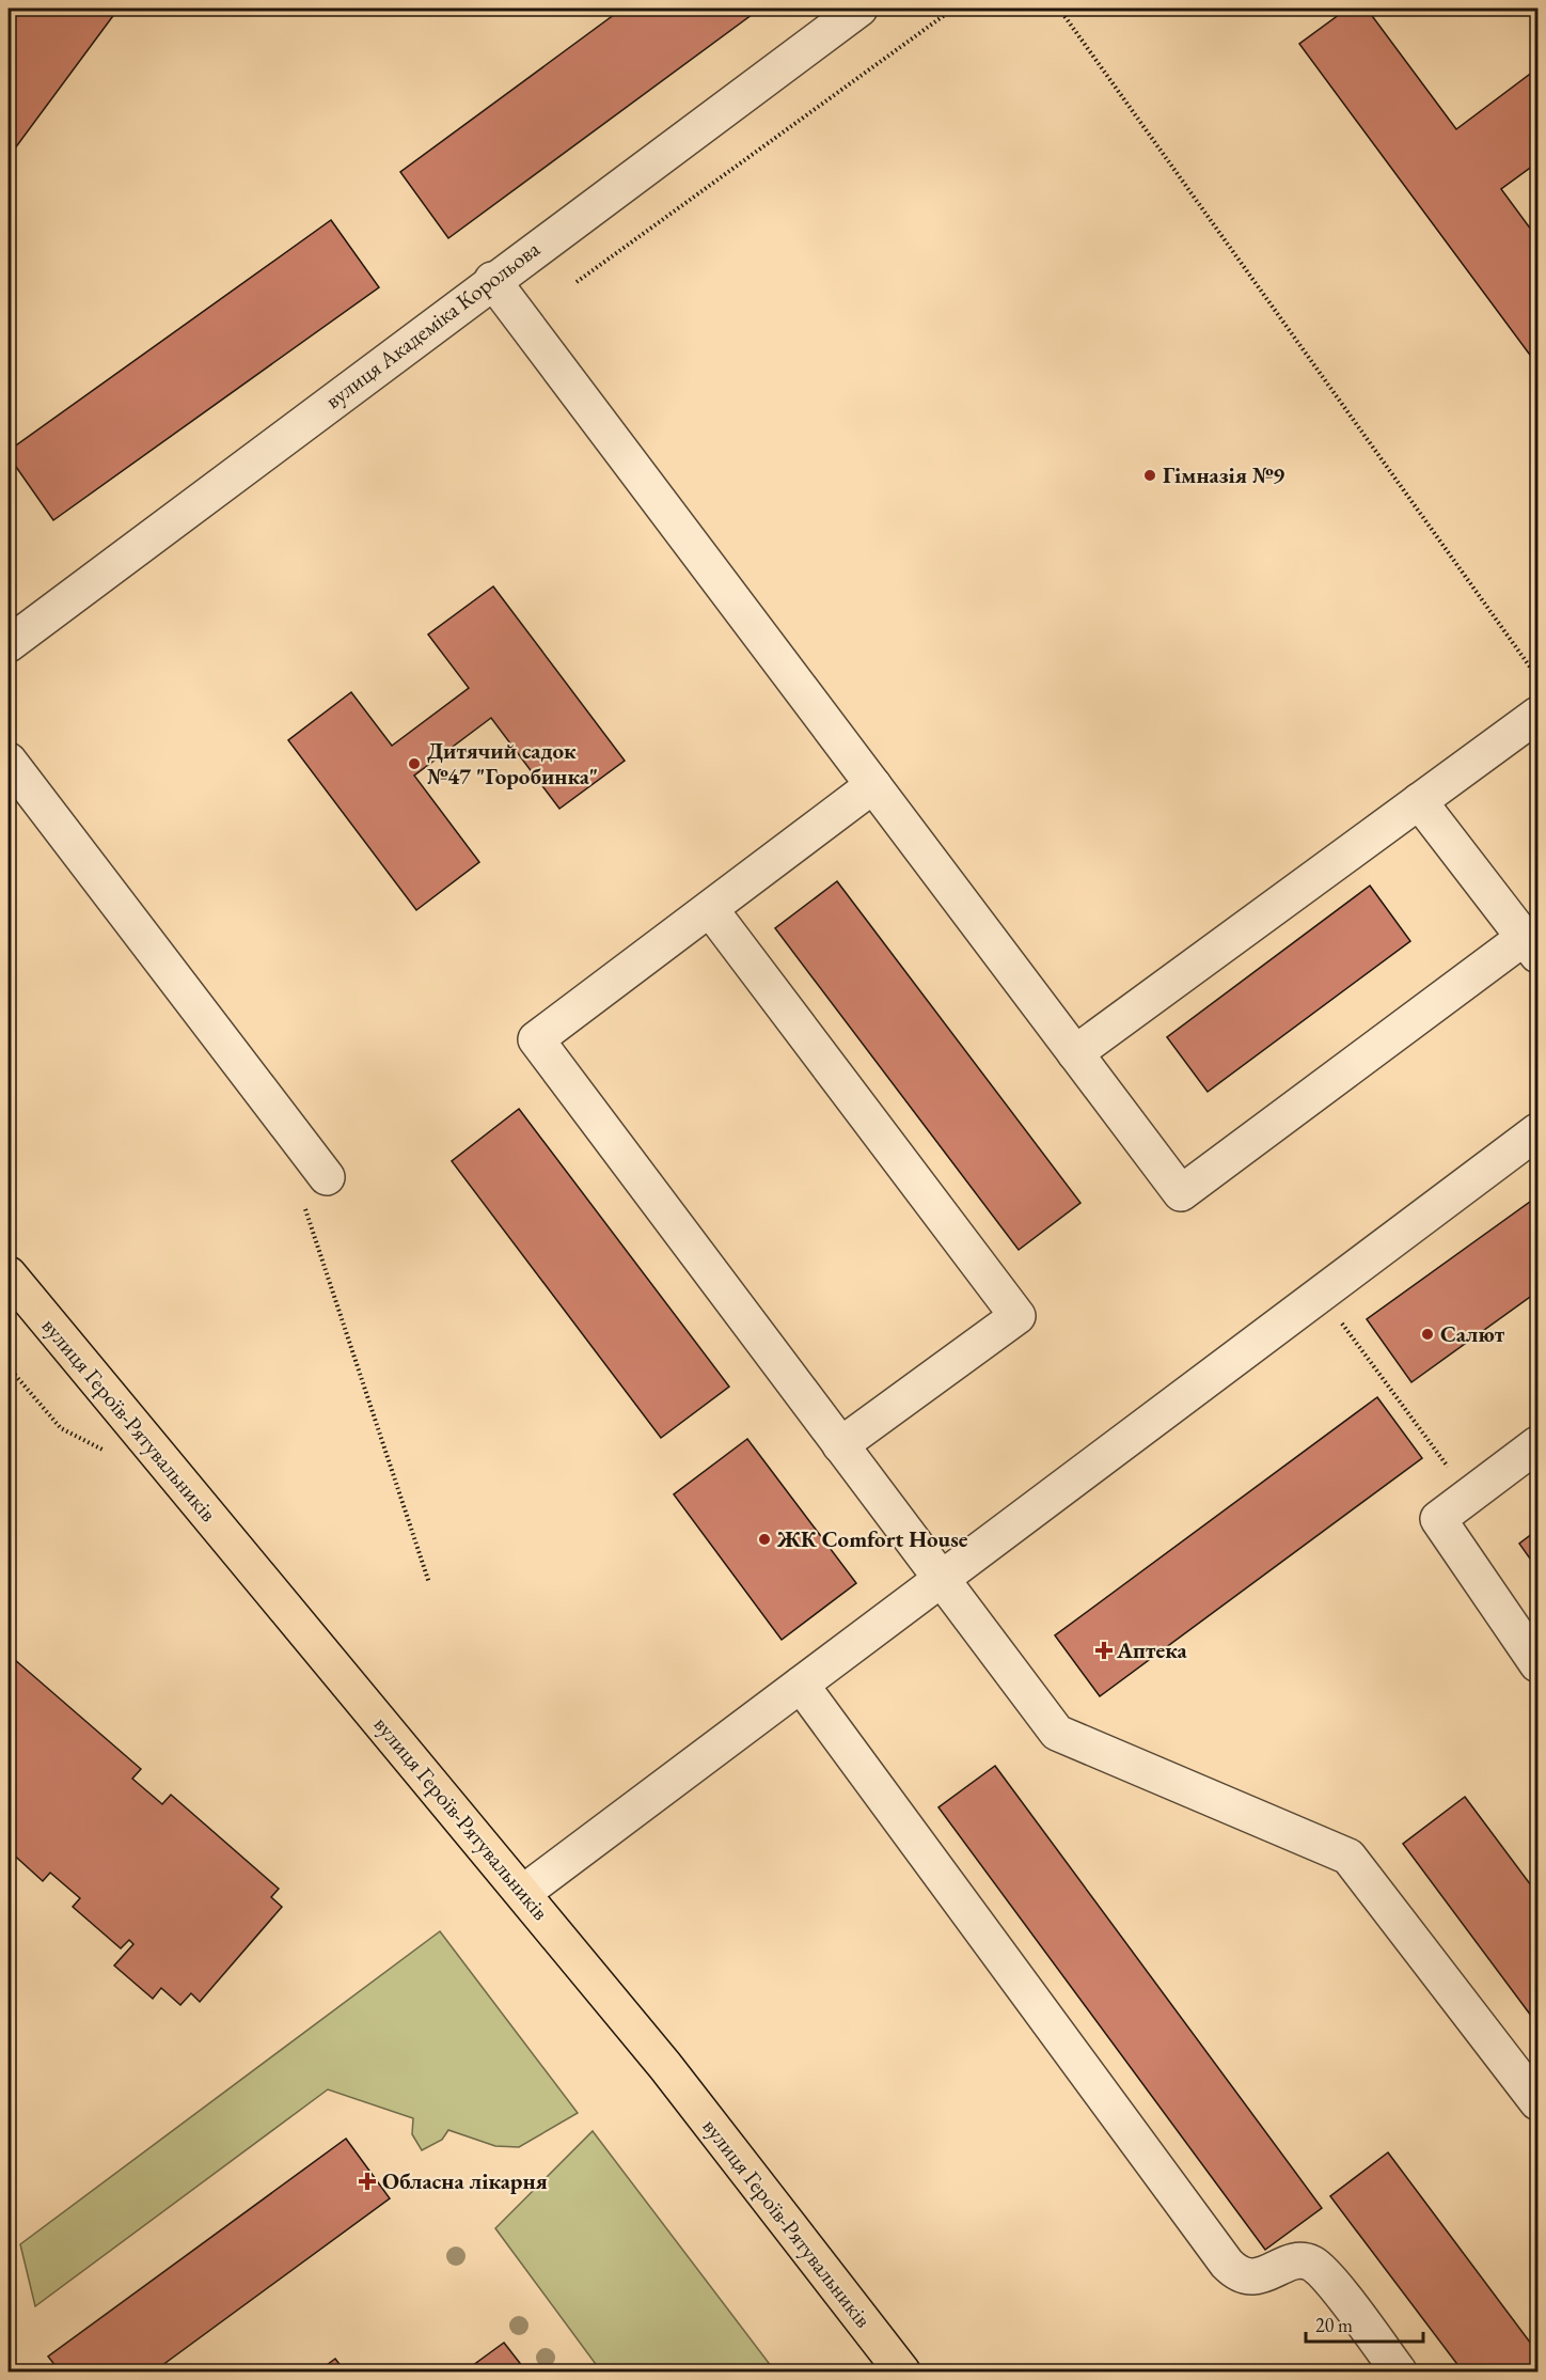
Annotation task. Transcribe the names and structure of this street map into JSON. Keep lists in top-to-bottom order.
{
  "streets": {
    "main road": ["вулиця Героїв-Рятувальників"],
    "street": ["вулиця Академіка Корольова"]
  },
  "places": {
    "other": [
      "Гімназія №9",
      "Дитячий садок №47 \"Горобинка\"",
      "Салют",
      "ЖК Comfort House"
    ],
    "health": ["Аптека", "Обласна лікарня"]
  },
  "scale_bar": "20 m"
}
